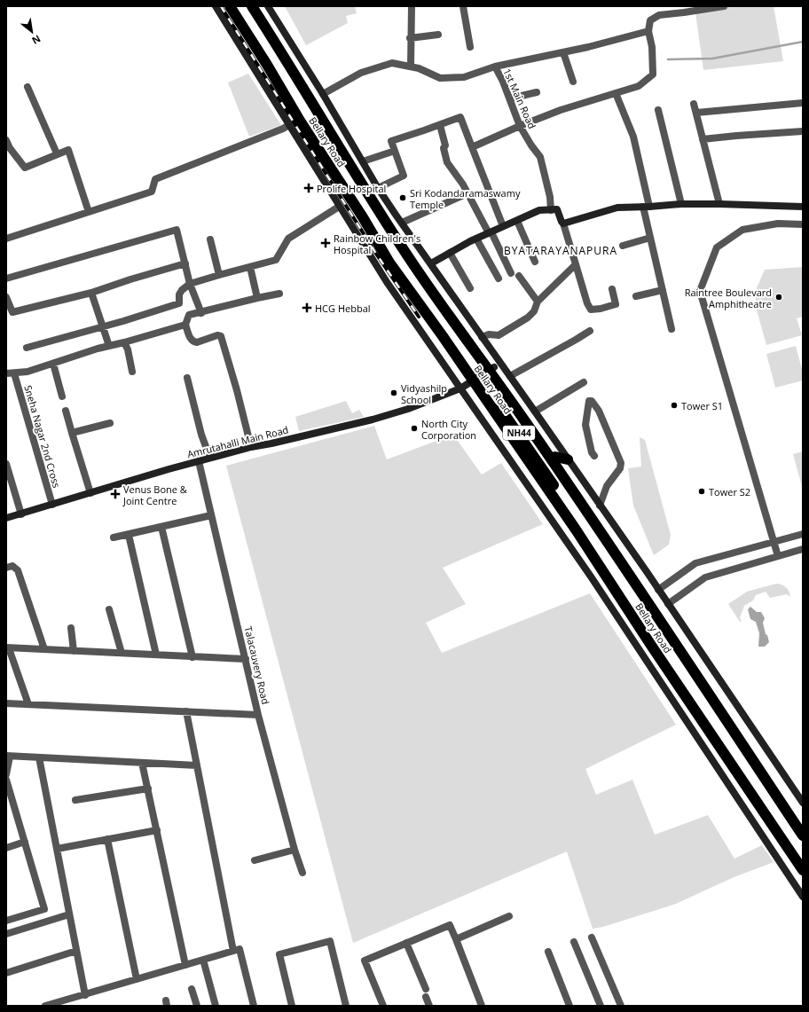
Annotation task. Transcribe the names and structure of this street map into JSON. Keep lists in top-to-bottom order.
{
  "streets": {
    "highway": ["Bellary Road", "NH44"],
    "street": [
      "1st Main Road",
      "Sneha Nagar 2nd Cross",
      "Amrutahalli Main Road",
      "Talacauvery Road"
    ]
  },
  "crossings": [
    ["Bellary Road", "Amrutahalli Main Road"],
    ["Sneha Nagar 2nd Cross", "Amrutahalli Main Road"],
    ["Amrutahalli Main Road", "Talacauvery Road"]
  ],
  "districts": ["BYATARAYANAPURA"],
  "places": {
    "health": [
      "Prolife Hospital",
      "Rainbow Children's Hospital",
      "HCG Hebbal",
      "Venus Bone & Joint Centre"
    ],
    "other": [
      "Sri Kodandaramaswamy Temple",
      "Raintree Boulevard Amphitheatre",
      "Vidyashilp School",
      "Tower S1",
      "North City Corporation",
      "Tower S2"
    ]
  },
  "north": "bottom right"
}
